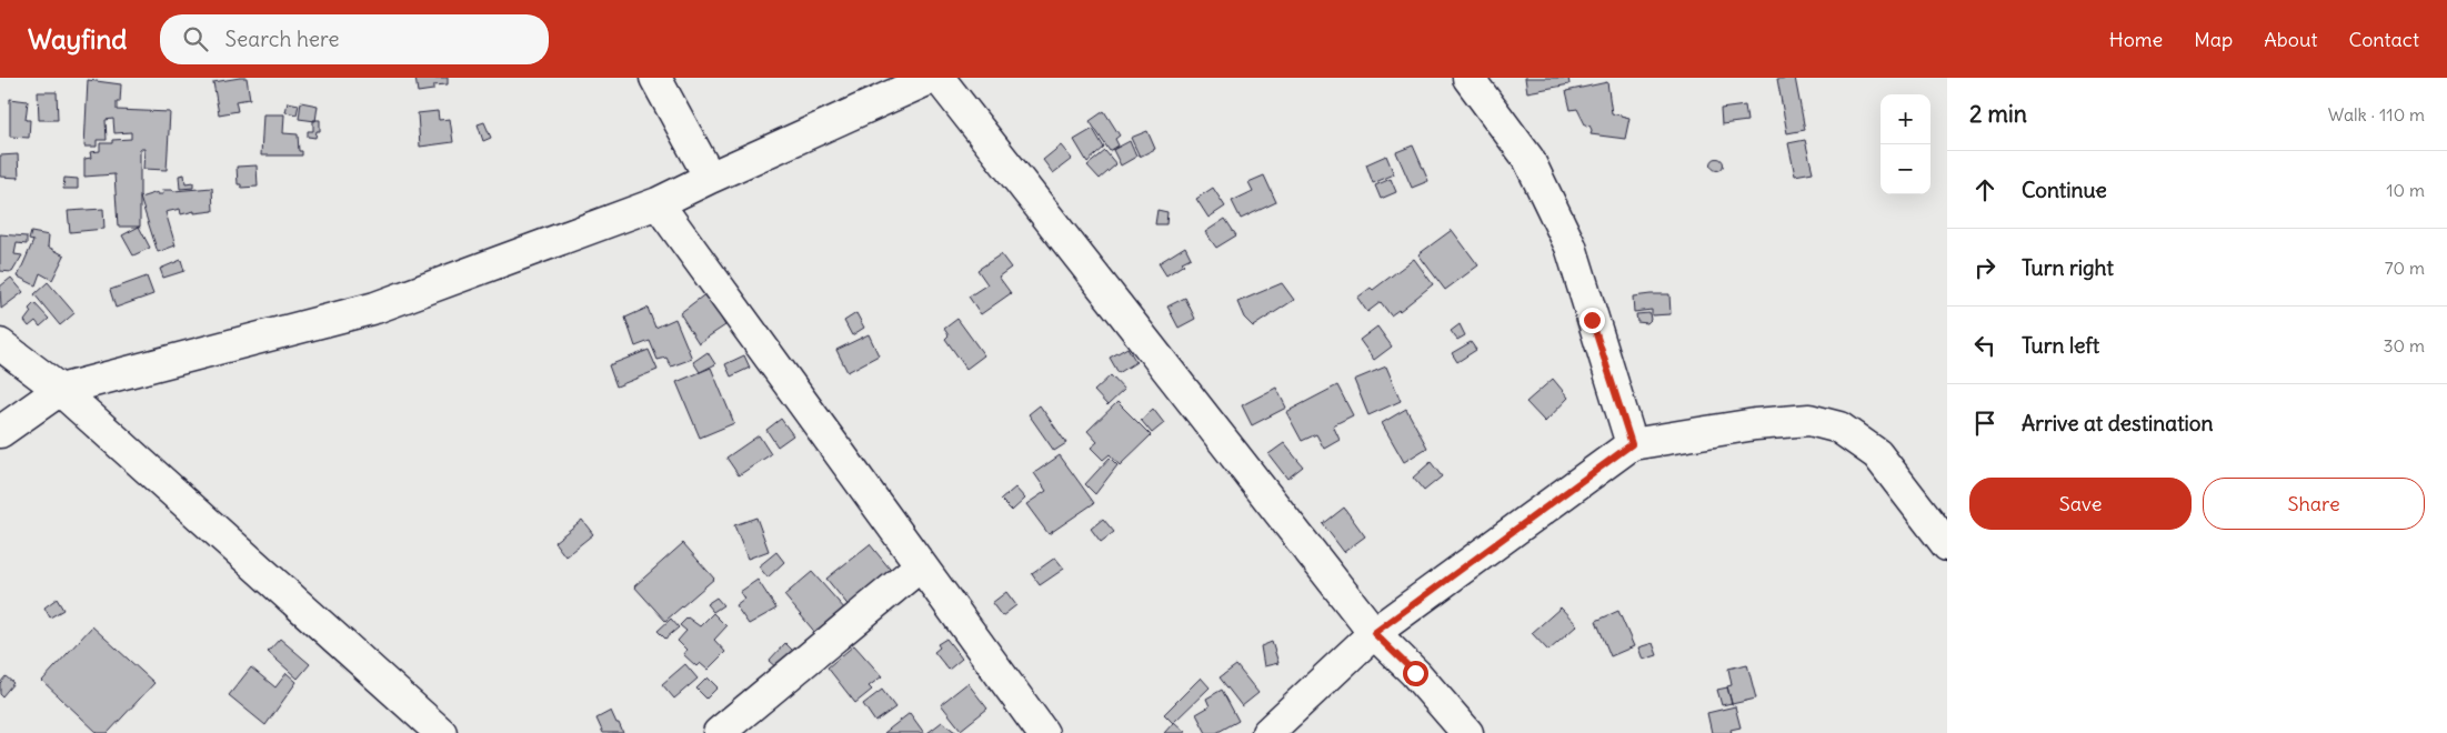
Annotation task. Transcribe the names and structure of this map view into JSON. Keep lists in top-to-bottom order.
{
  "page": {
    "header": "Wayfind",
    "search": "Search here",
    "nav": [
      "Home",
      "Map",
      "About",
      "Contact"
    ],
    "heading": ["2 min", "Walk · 110 m"],
    "map_buttons": ["+", "−"],
    "list": [
      ["Continue", "10 m"],
      ["Turn right", "70 m"],
      ["Turn left", "30 m"],
      "Arrive at destination"
    ],
    "buttons": ["Save", "Share"]
  }
}
